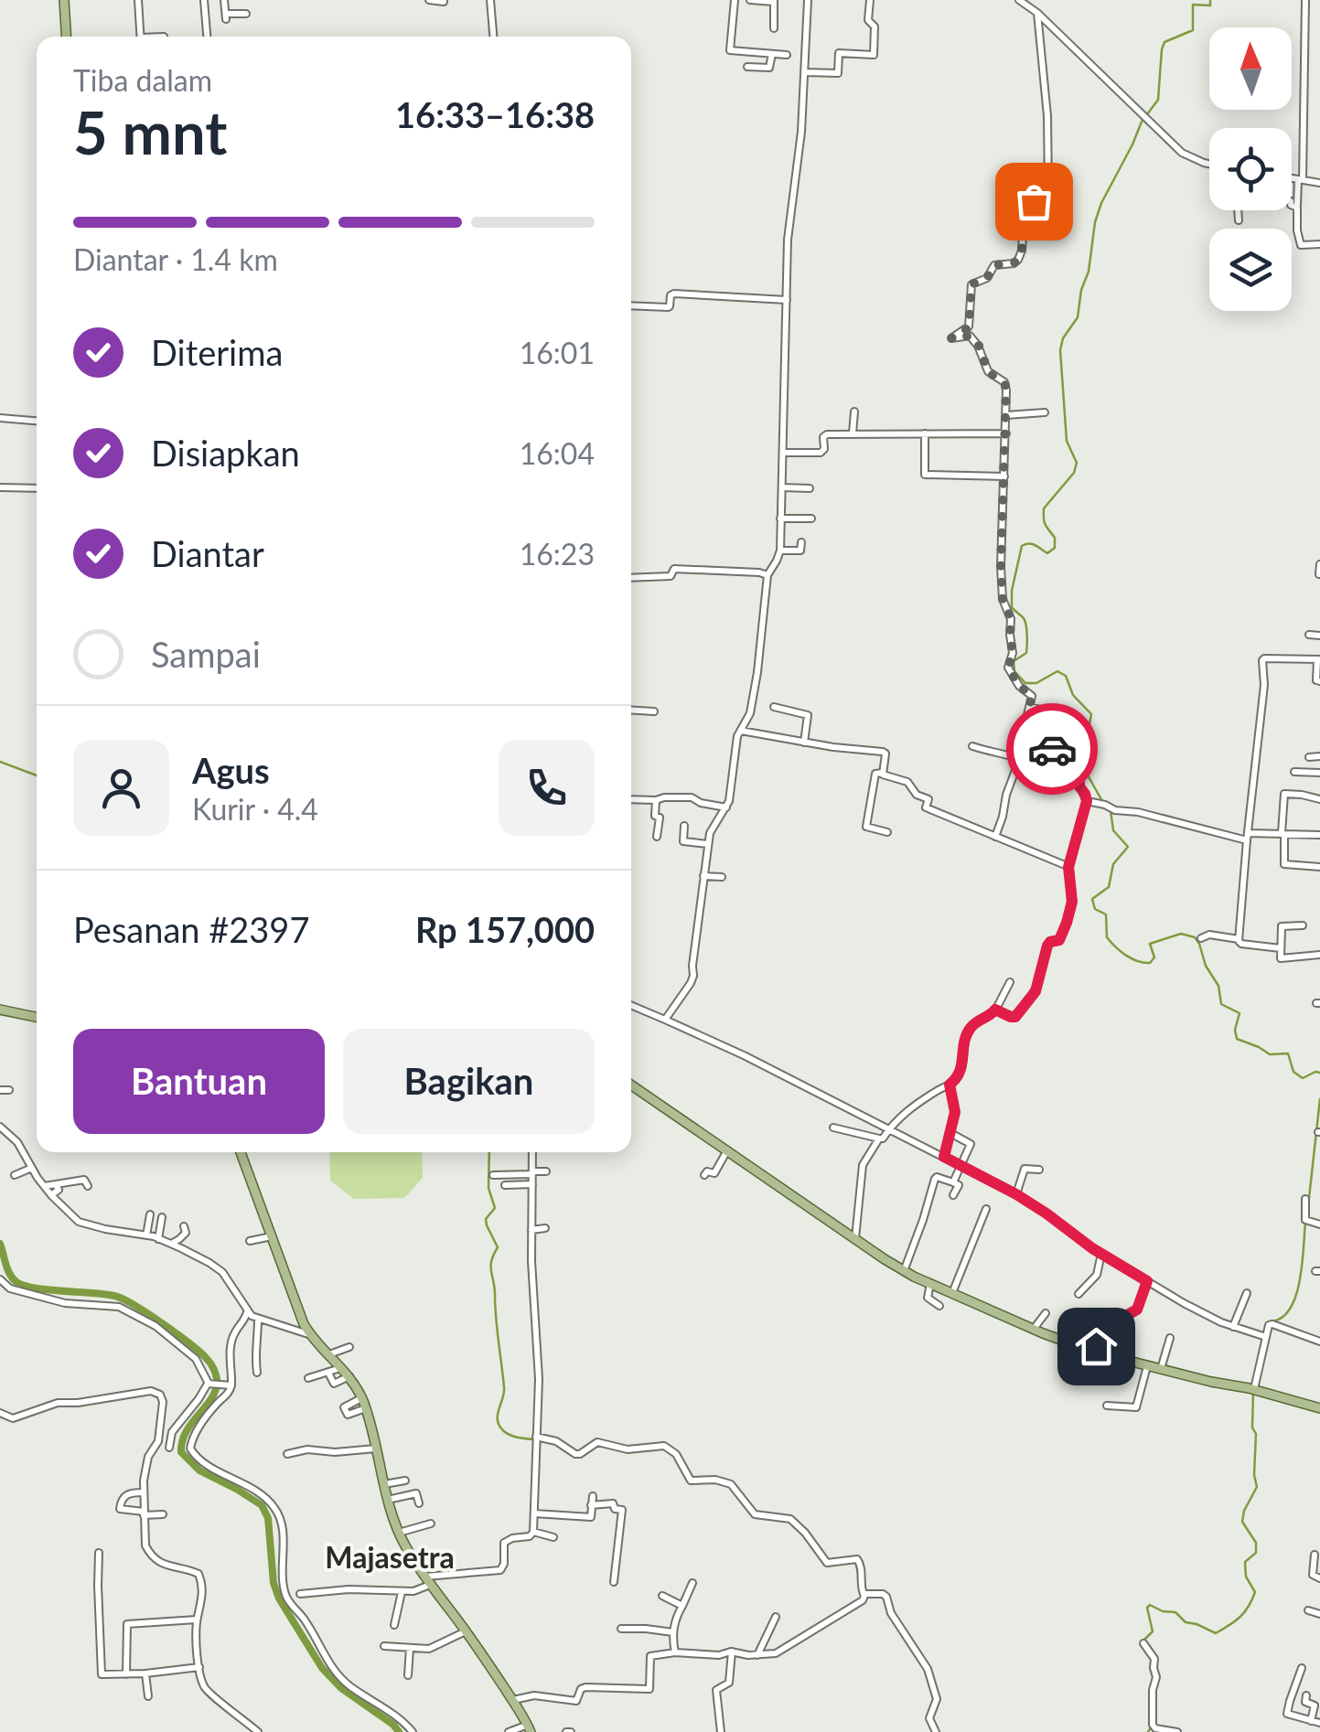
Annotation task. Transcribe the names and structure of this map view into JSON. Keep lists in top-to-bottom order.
{
  "districts": ["Majasetra"],
  "north": "top",
  "page": {
    "heading": ["5 mnt", "Tiba dalam", "16:33–16:38"],
    "panel": [
      "Agus",
      "Kurir · 4.4",
      "Pesanan #2397",
      "Rp 157,000"
    ],
    "bar": "Diantar · 1.4 km",
    "list": [
      ["Diterima", "16:01"],
      ["Disiapkan", "16:04"],
      ["Diantar", "16:23"],
      "Sampai"
    ],
    "buttons": ["Bantuan", "Bagikan"]
  }
}
